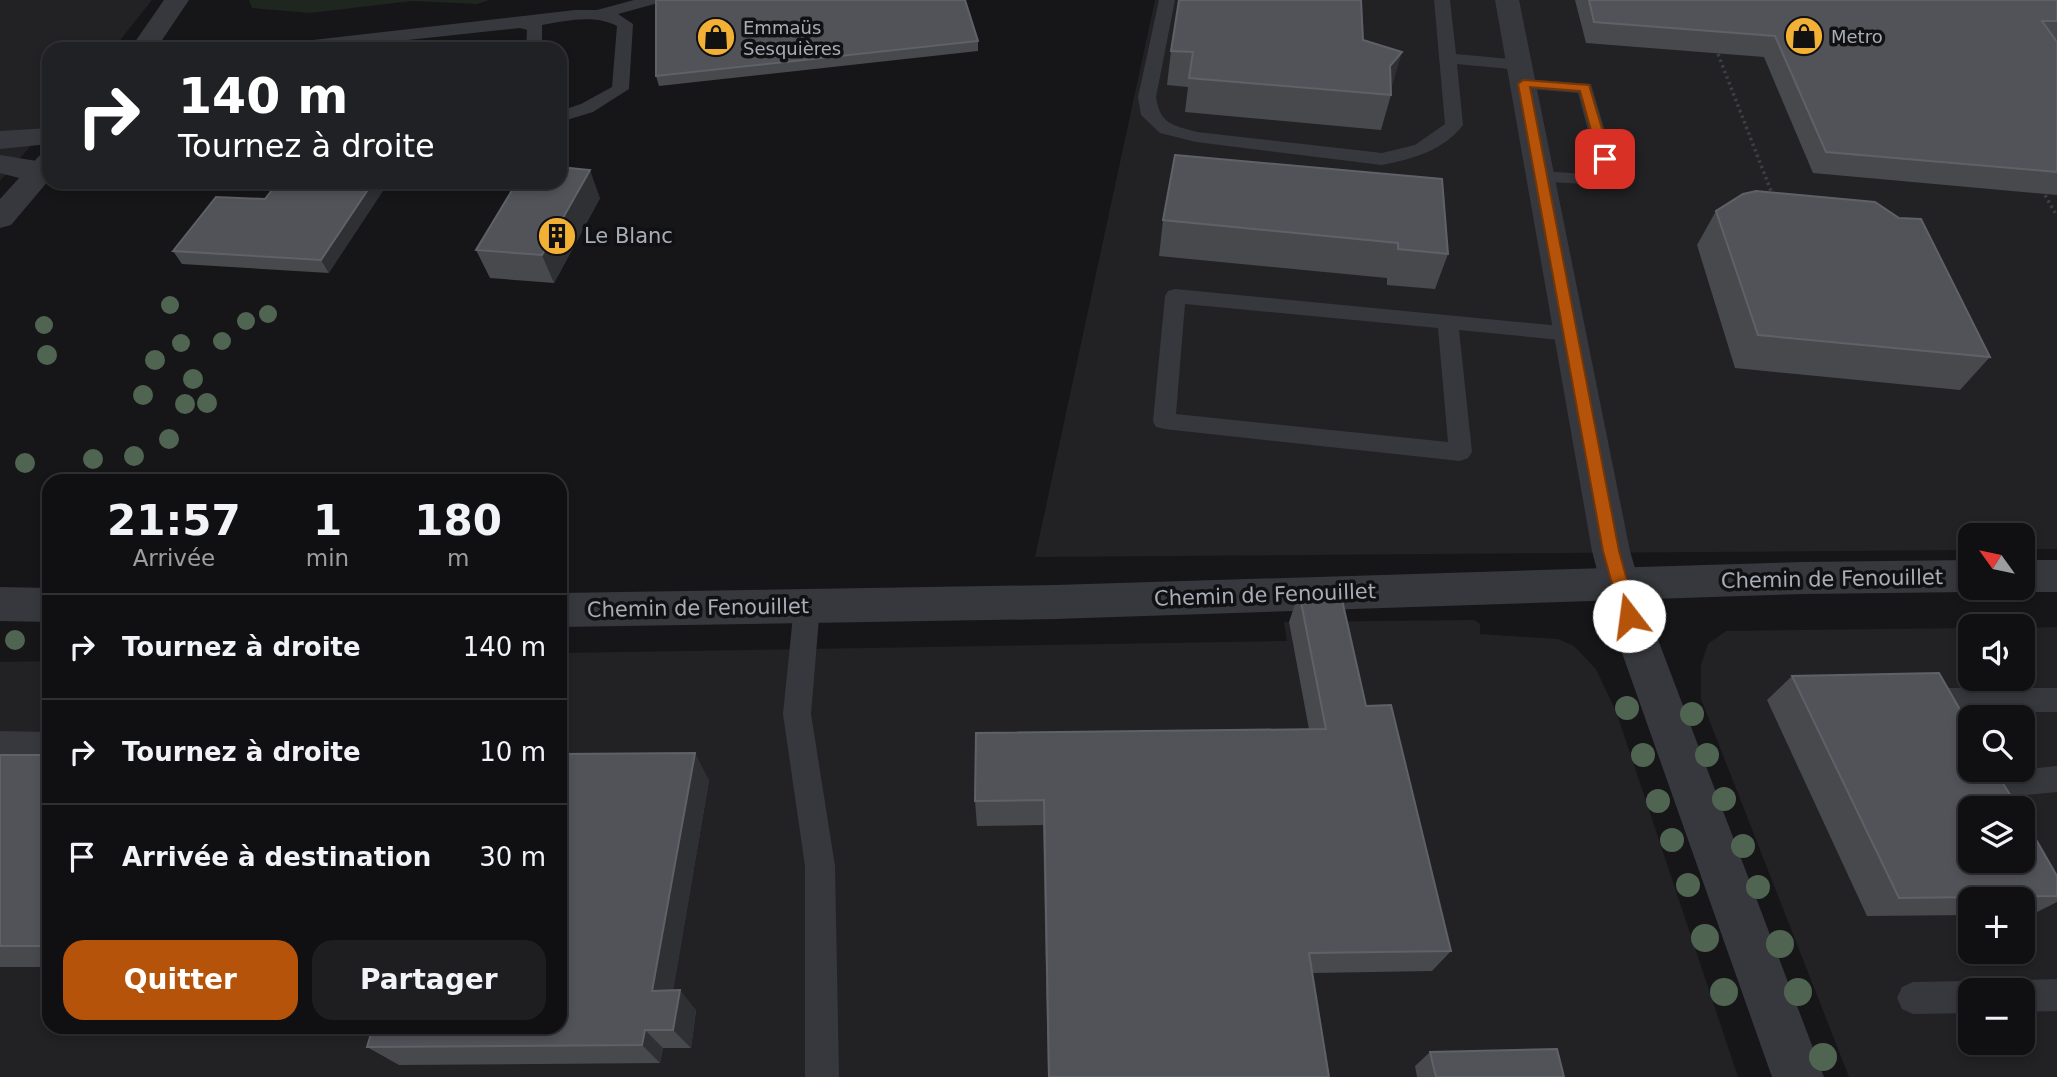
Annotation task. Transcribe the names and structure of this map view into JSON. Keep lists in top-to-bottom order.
{
  "streets": {
    "street": ["Chemin de Fenouillet"]
  },
  "places": {
    "shop": ["Metro", "Emmaüs Sesquières"],
    "building": ["Le Blanc"]
  },
  "north": "top left",
  "page": {
    "turn": ["140 m", "Tournez à droite"],
    "eta": [
      "21:57",
      "Arrivée",
      "1",
      "min",
      "180",
      "m"
    ],
    "map_buttons": ["+", "−"],
    "list": [
      {
        "name": "Tournez à droite",
        "value": "140 m"
      },
      {
        "name": "Tournez à droite",
        "value": "10 m"
      },
      {
        "name": "Arrivée à destination",
        "value": "30 m"
      }
    ],
    "buttons": ["Quitter", "Partager"]
  }
}
